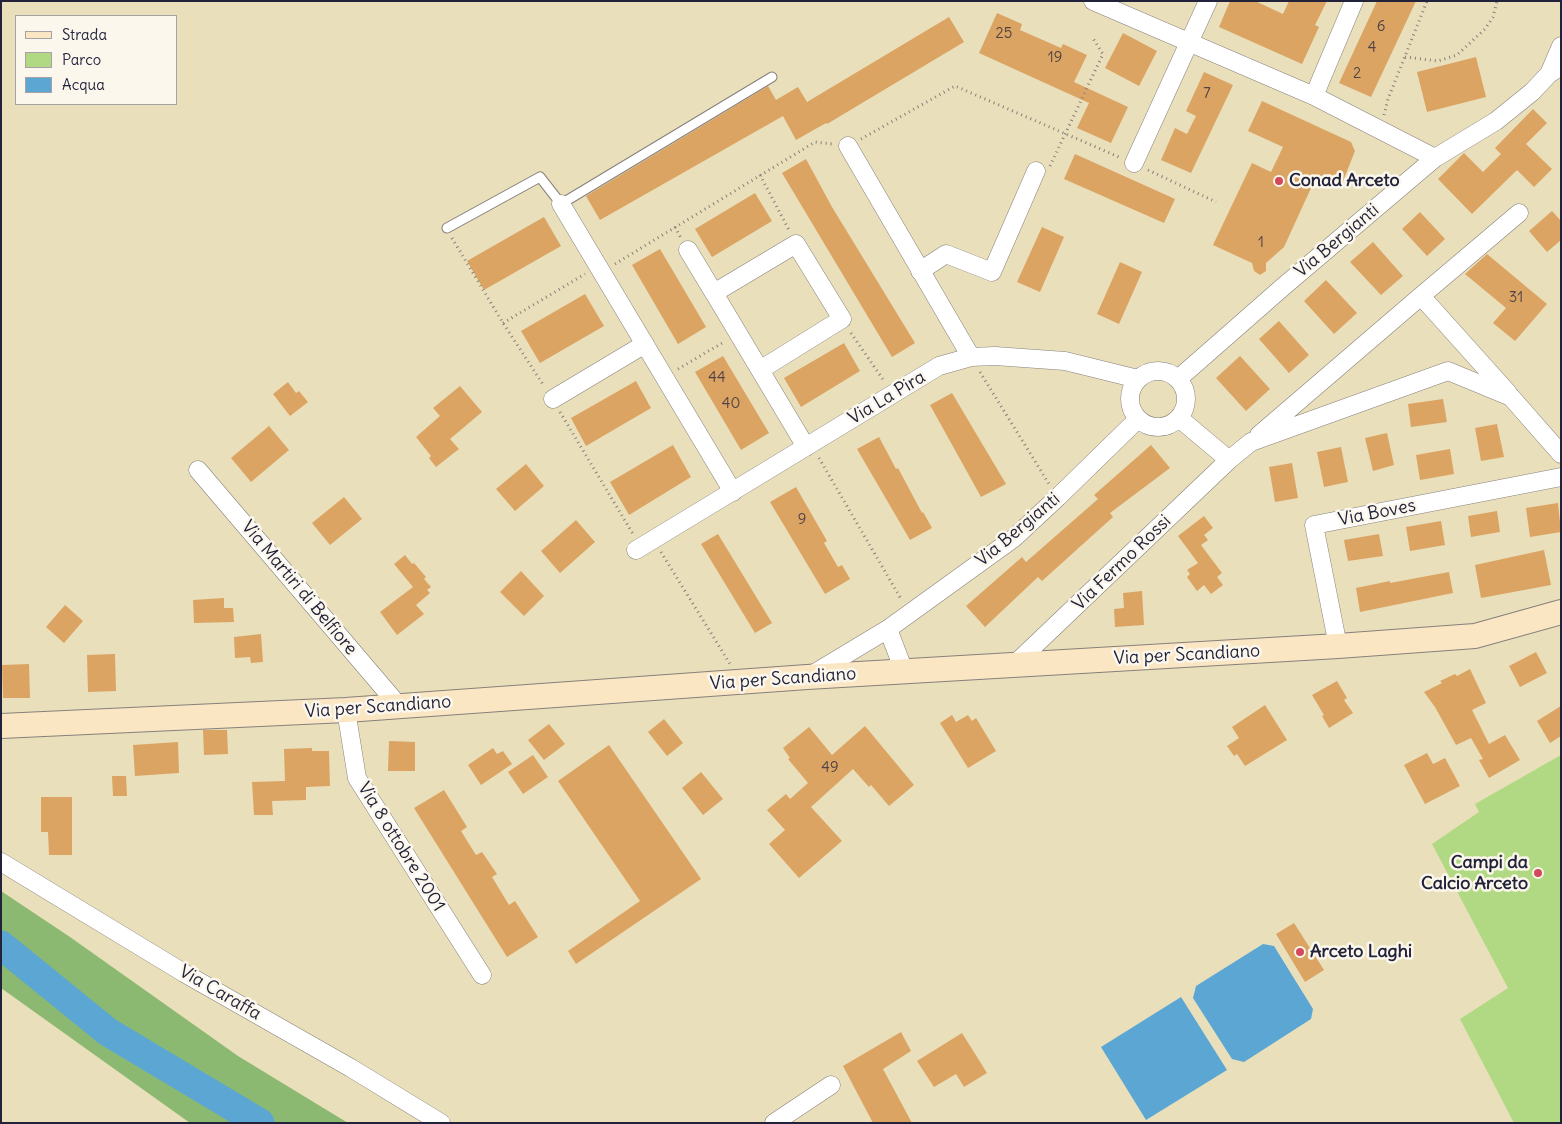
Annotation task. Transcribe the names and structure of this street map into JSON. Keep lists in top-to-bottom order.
{
  "streets": {
    "street": [
      "Via Bergianti",
      "Via La Pira",
      "Via Boves",
      "Via Fermo Rossi",
      "Via Martiri di Belfiore",
      "Via per Scandiano",
      "Via 8 ottobre 2001",
      "Via Caraffa"
    ]
  },
  "crossings": [
    ["Via Bergianti", "Via La Pira"],
    ["Via Bergianti", "Via per Scandiano"],
    ["Via Boves", "Via per Scandiano"],
    ["Via Fermo Rossi", "Via per Scandiano"],
    ["Via Martiri di Belfiore", "Via per Scandiano"],
    ["Via per Scandiano", "Via 8 ottobre 2001"]
  ],
  "places": ["Conad Arceto", "Campi da Calcio Arceto", "Arceto Laghi"],
  "house_numbers": [
    "6",
    "25",
    "4",
    "19",
    "2",
    "7",
    "1",
    "31",
    "44",
    "40",
    "9",
    "49"
  ],
  "legend": ["Strada", "Parco", "Acqua"]
}
